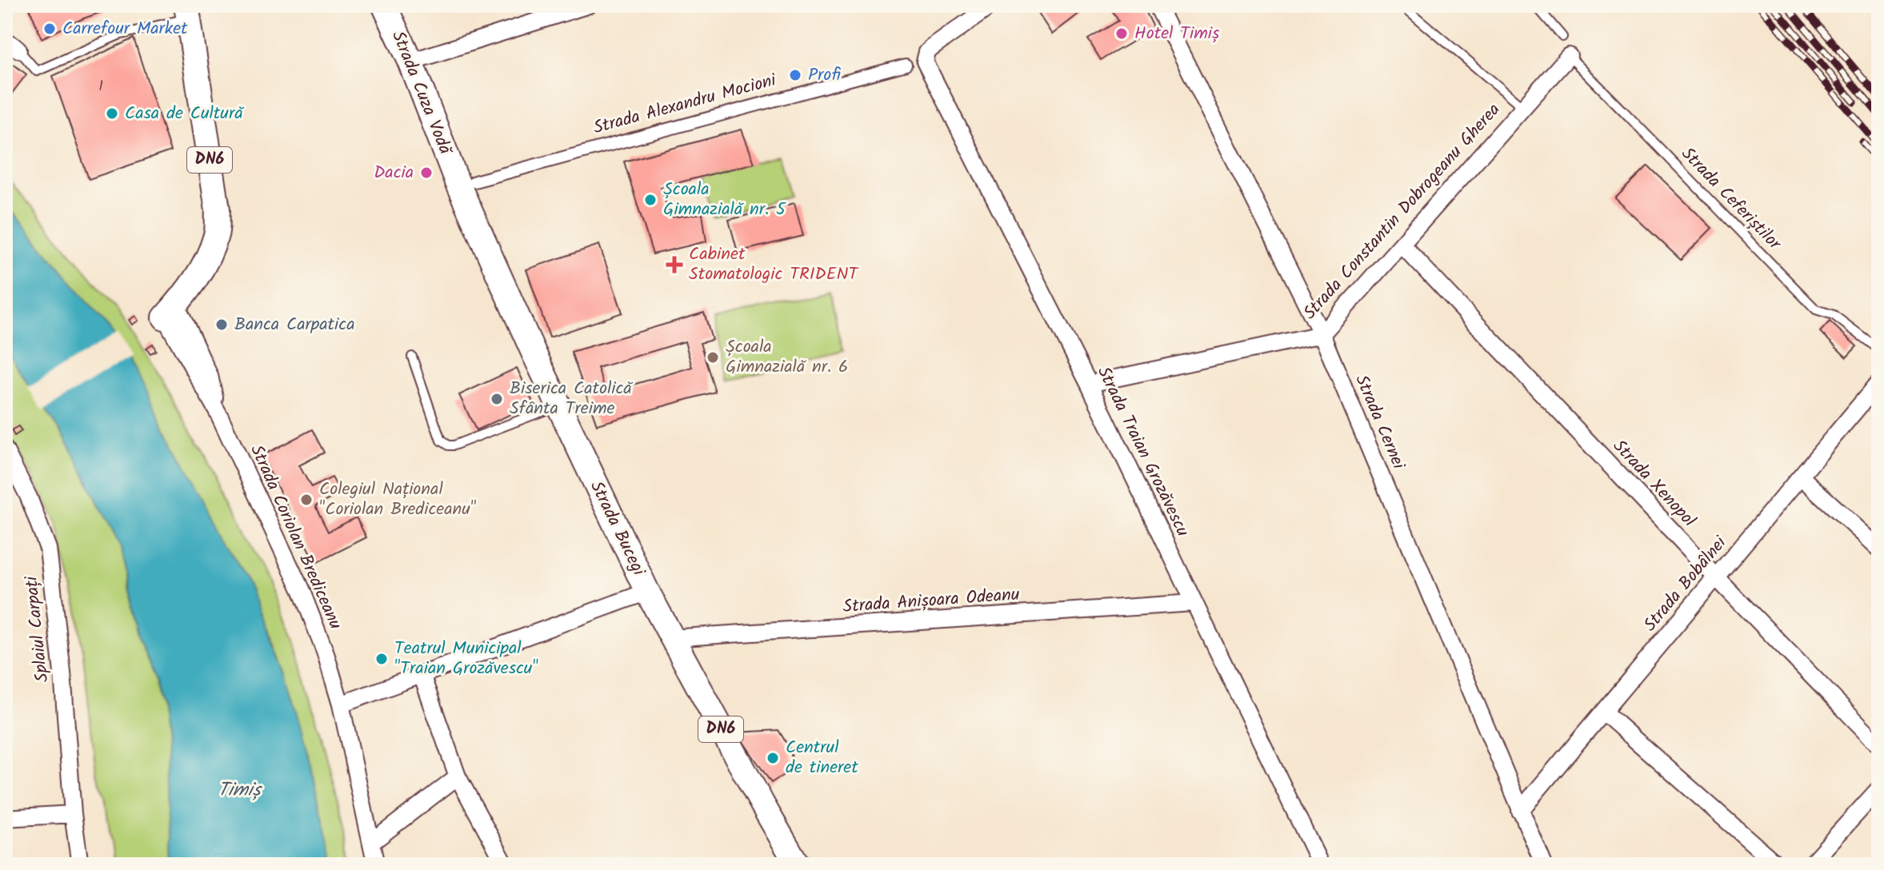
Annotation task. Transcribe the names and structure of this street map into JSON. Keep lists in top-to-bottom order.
{
  "streets": {
    "main road": ["Strada Cuza Vodă", "DN6", "Strada Bucegi"],
    "street": [
      "Strada Alexandru Mocioni",
      "Strada Constantin Dobrogeanu Gherea",
      "Strada Cernei",
      "Strada Traian Grozăvescu",
      "Strada Xenopol",
      "Strada Coriolan Brediceanu",
      "Strada Bobâlnei",
      "Strada Anișoara Odeanu",
      "Splaiul Carpați"
    ],
    "lane": ["Strada Ceferiștilor"]
  },
  "crossings": [
    ["Strada Cuza Vodă", "Strada Alexandru Mocioni"],
    ["Strada Cuza Vodă", "Strada Bucegi"],
    ["Strada Alexandru Mocioni", "Strada Bucegi"],
    ["DN6", "Strada Coriolan Brediceanu"],
    ["Strada Ceferiștilor", "Strada Constantin Dobrogeanu Gherea"],
    ["Strada Constantin Dobrogeanu Gherea", "Strada Cernei"],
    ["Strada Constantin Dobrogeanu Gherea", "Strada Traian Grozăvescu"],
    ["Strada Constantin Dobrogeanu Gherea", "Strada Xenopol"],
    ["Strada Cernei", "Strada Bobâlnei"],
    ["Strada Traian Grozăvescu", "Strada Anișoara Odeanu"],
    ["Strada Xenopol", "Strada Bobâlnei"],
    ["Strada Bucegi", "Strada Anișoara Odeanu"]
  ],
  "water": ["Timiș"],
  "places": {
    "other": [
      "Carrefour Market",
      "Hotel Timiș",
      "Profi",
      "Casa de Cultură",
      "Dacia",
      "Școala Gimnazială nr. 5",
      "Banca Carpatica",
      "Școala Gimnazială nr. 6",
      "Biserica Catolică Sfânta Treime",
      "Colegiul Național \"Coriolan Brediceanu\"",
      "Teatrul Municipal \"Traian Grozăvescu\"",
      "Centrul de tineret"
    ],
    "health": ["Cabinet Stomatologic TRIDENT"]
  },
  "house_numbers": ["1"]
}
